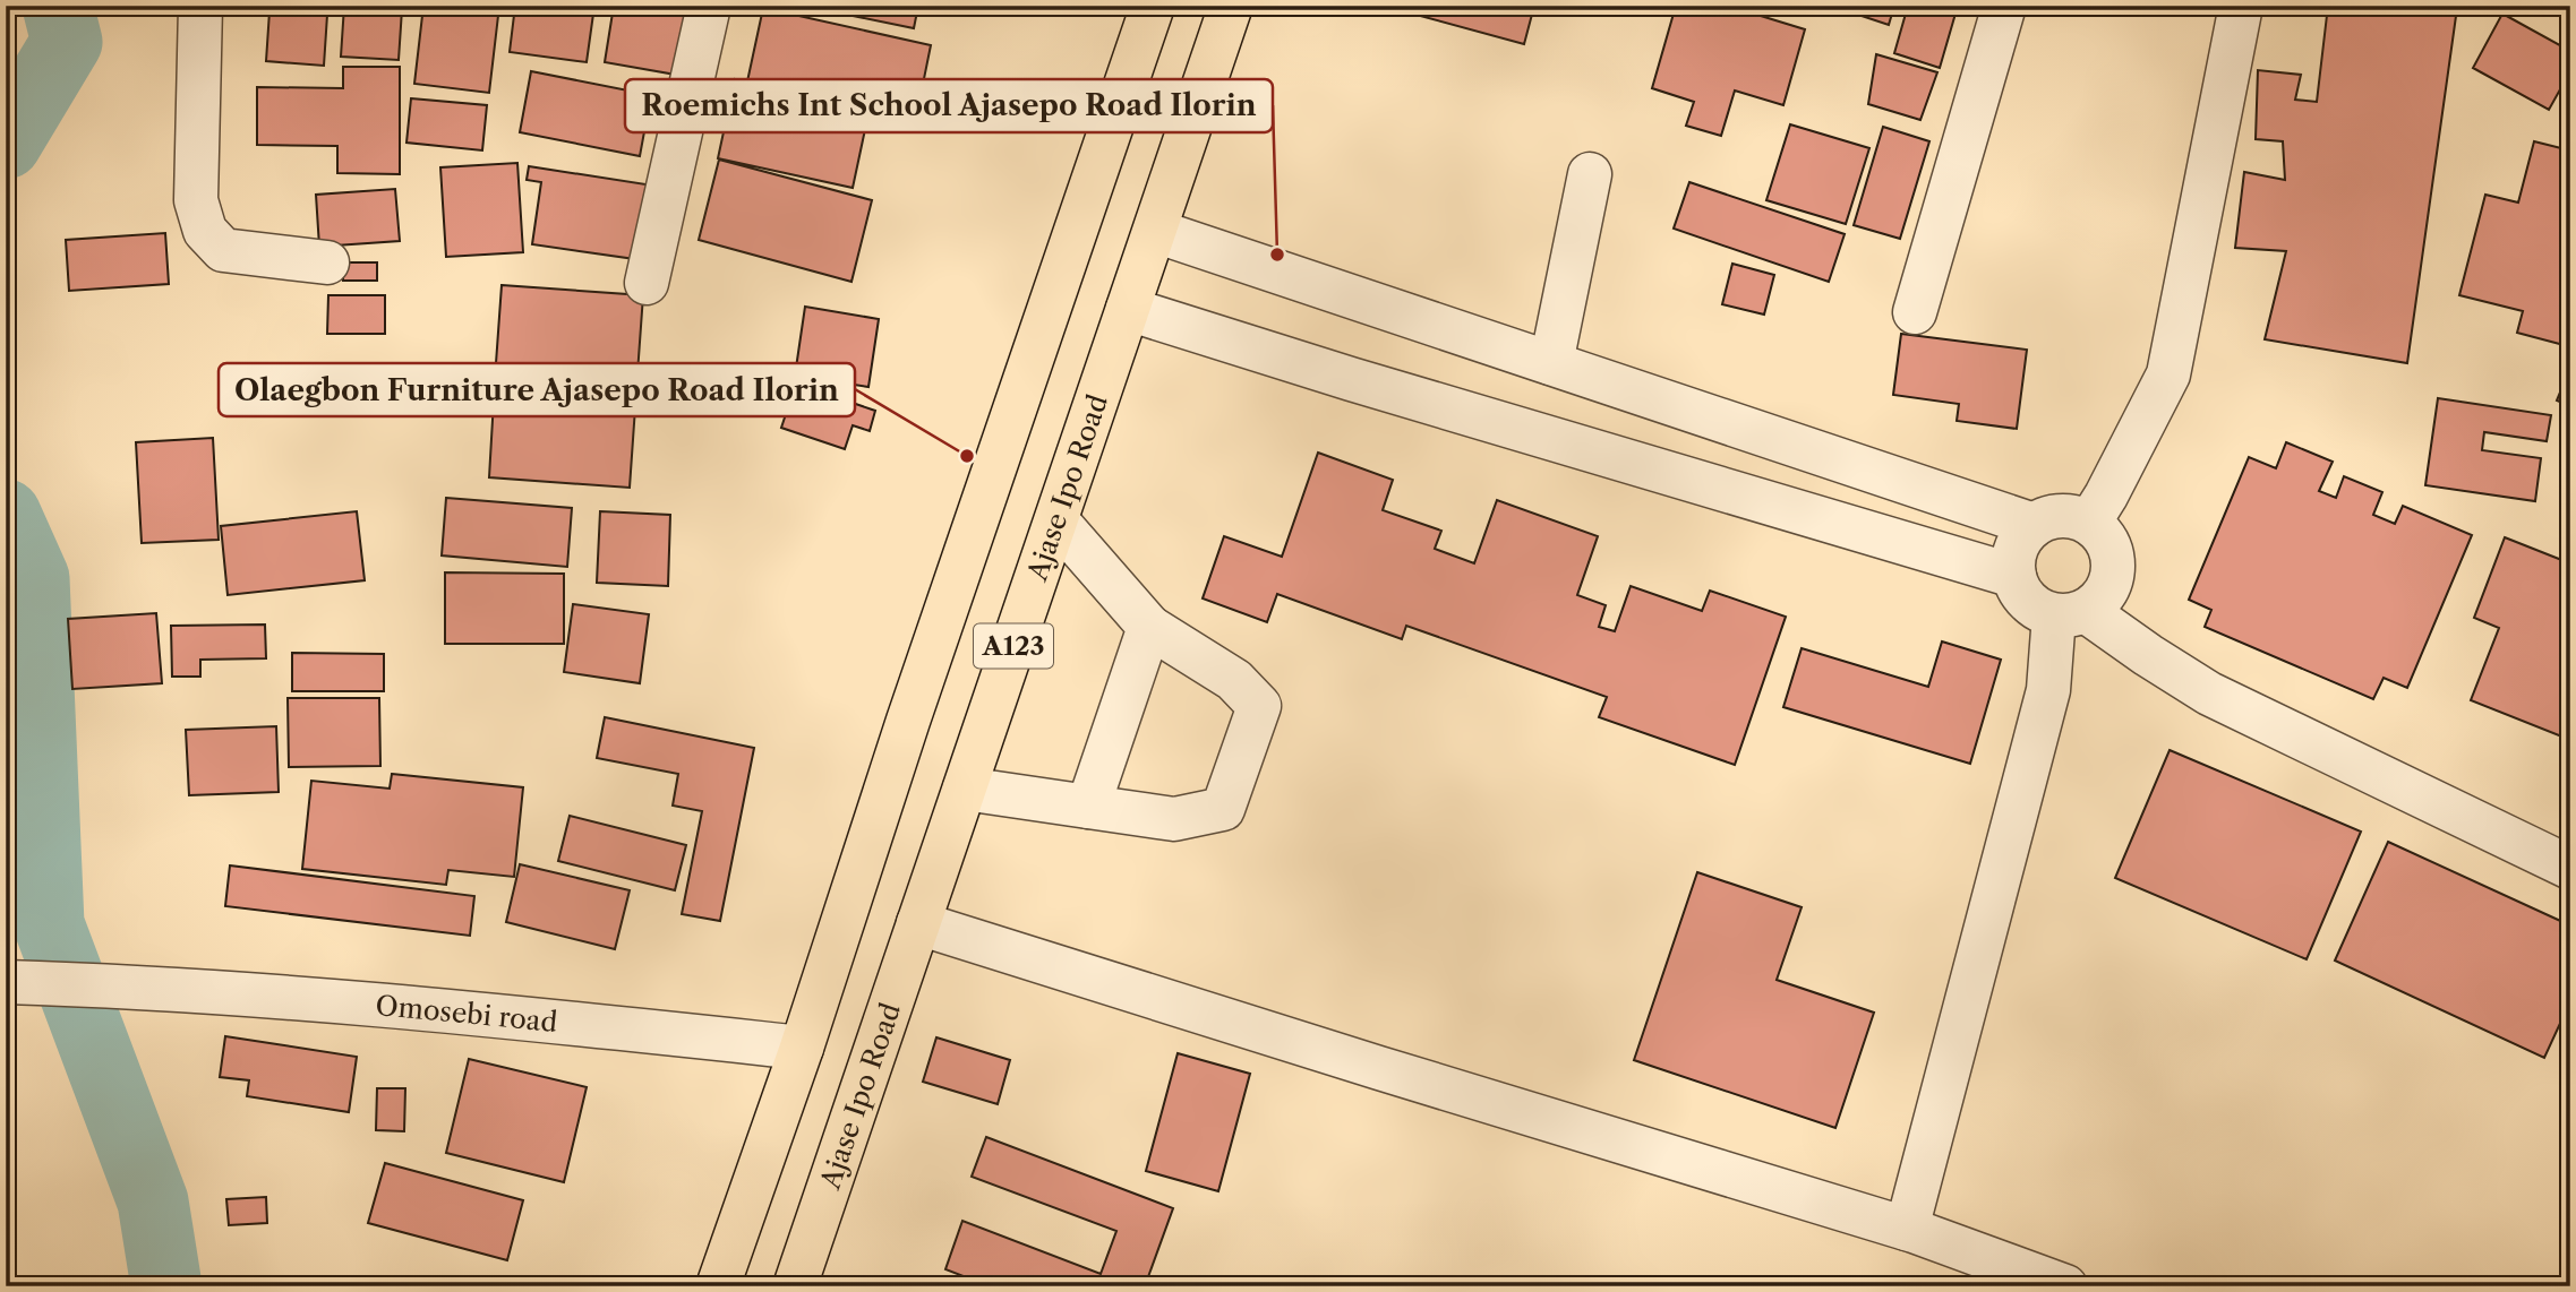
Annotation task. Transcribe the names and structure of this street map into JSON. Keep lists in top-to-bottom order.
{
  "streets": {
    "highway": ["Ajase Ipo Road", "A123"],
    "street": ["Omosebi road"]
  },
  "crossings": [
    ["A123", "Omosebi road"]
  ],
  "places": ["Roemichs Int School Ajasepo Road Ilorin", "Olaegbon Furniture Ajasepo Road Ilorin"]
}
